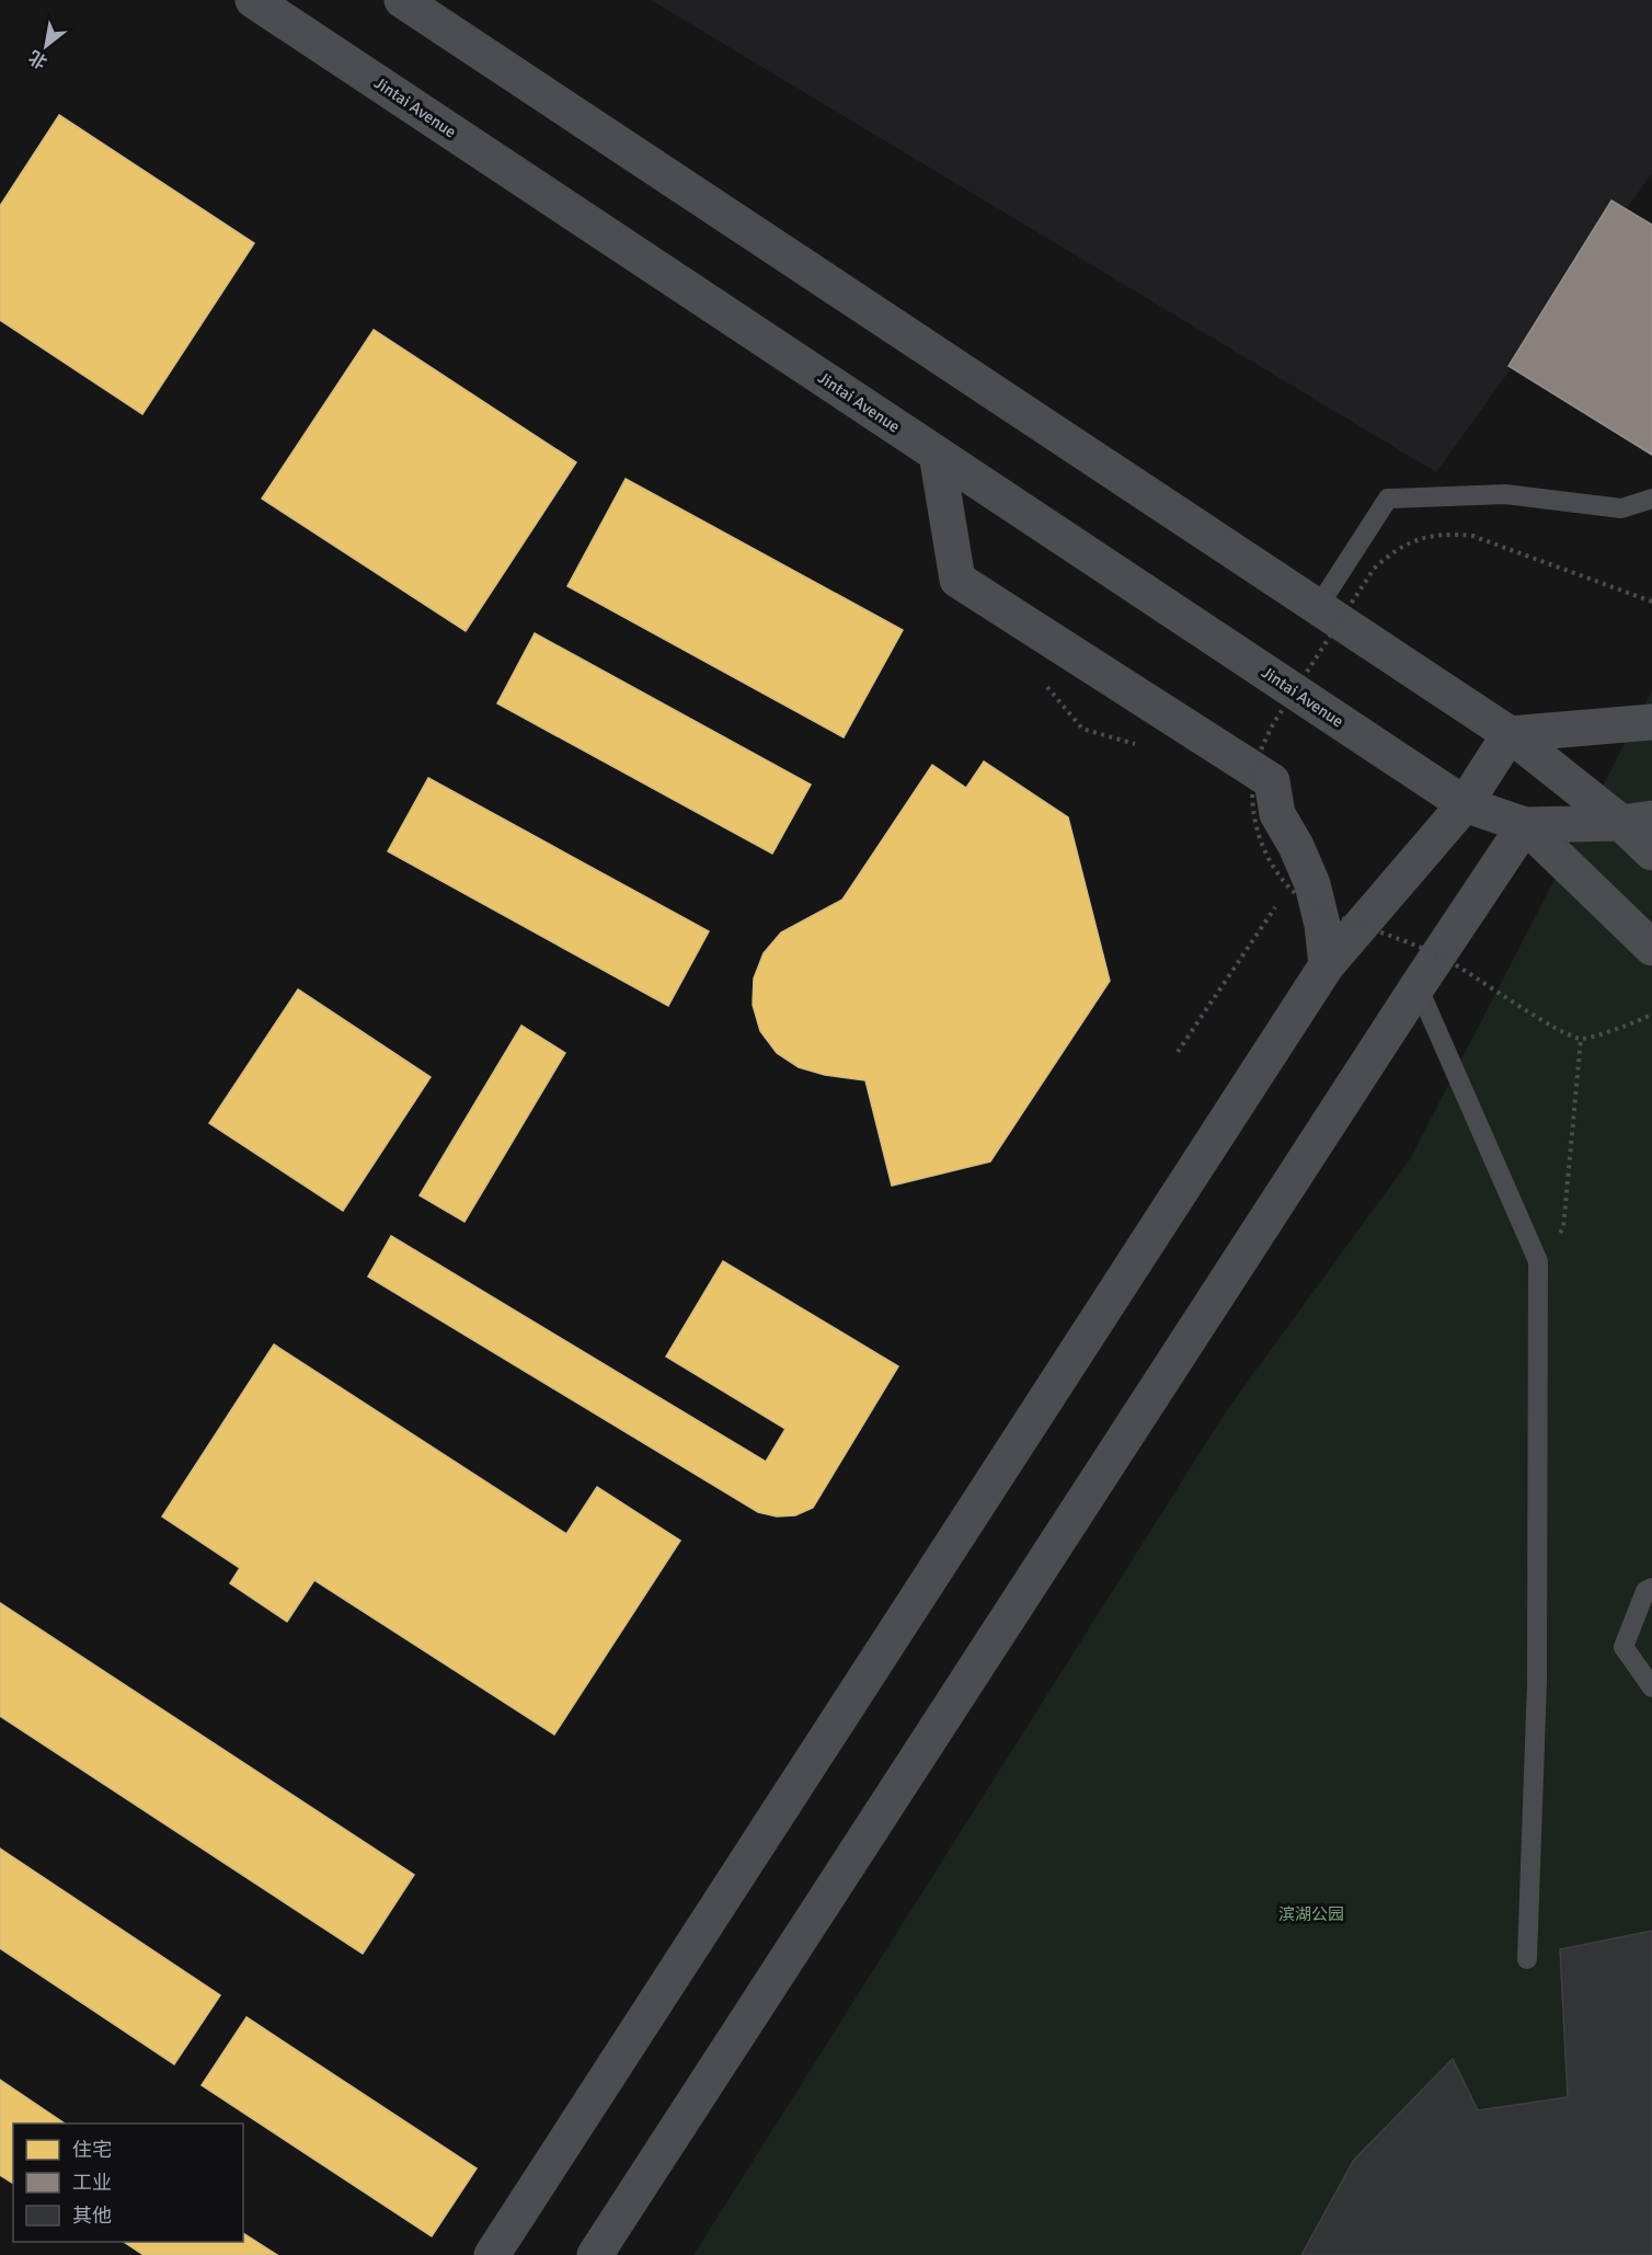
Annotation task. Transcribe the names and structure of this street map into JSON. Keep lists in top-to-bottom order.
{
  "streets": {
    "main road": ["Jintai Avenue"]
  },
  "parks": ["滨湖公园"],
  "legend": ["住宅", "工业", "其他"],
  "north": "bottom left"
}
